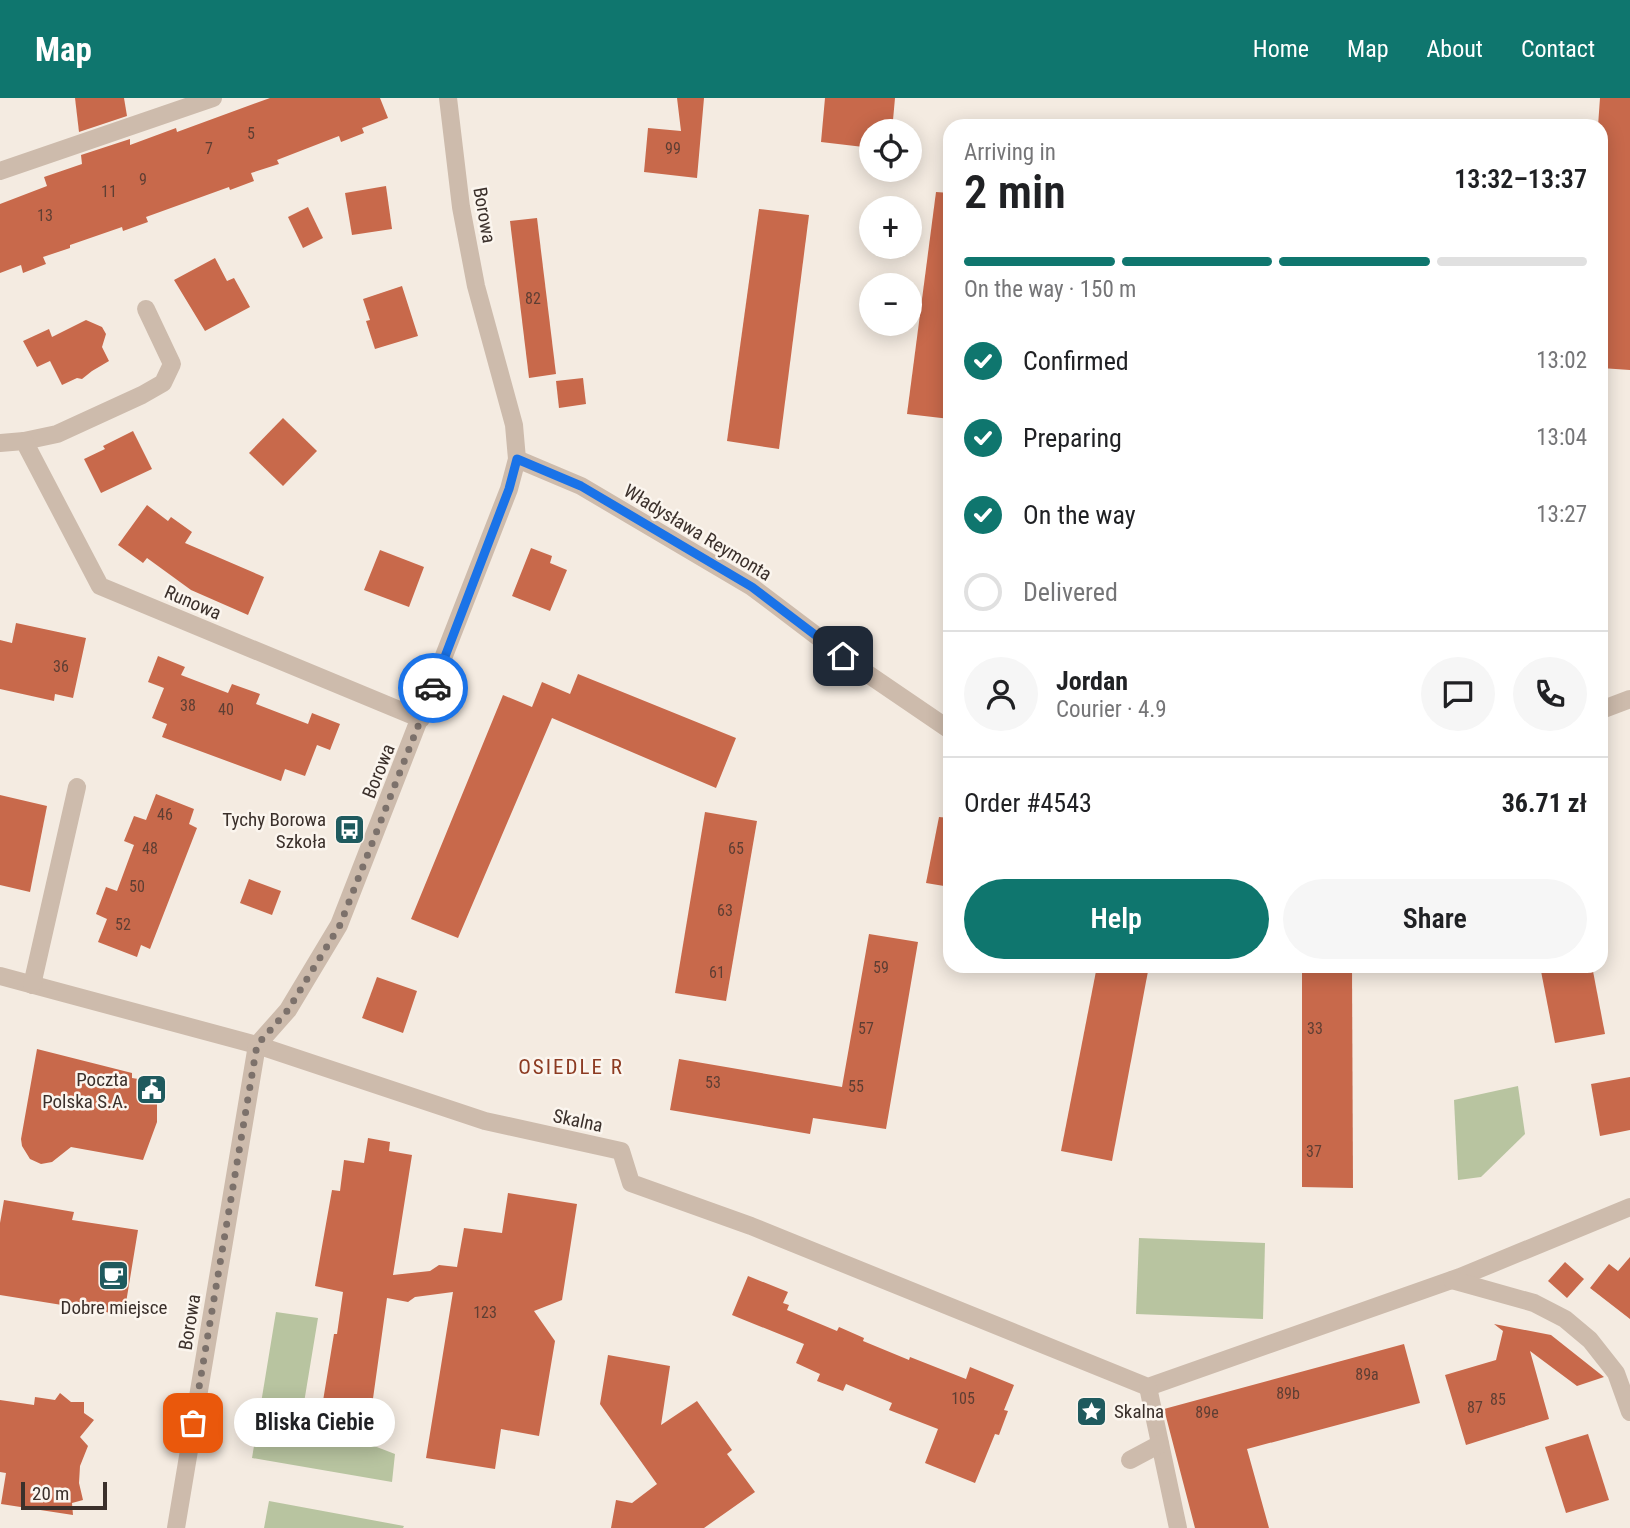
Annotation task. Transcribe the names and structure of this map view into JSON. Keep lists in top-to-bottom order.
{
  "streets": {
    "street": [
      "Borowa",
      "Władysława Reymonta",
      "Runowa",
      "Skalna"
    ]
  },
  "crossings": [
    ["Borowa", "Władysława Reymonta"],
    ["Borowa", "Runowa"],
    ["Borowa", "Skalna"]
  ],
  "districts": ["OSIEDLE R"],
  "places": {
    "bus stop": ["Tychy Borowa Szkoła"],
    "public building": ["Poczta Polska S.A."],
    "cafe": ["Dobre miejsce"],
    "place": ["Skalna"],
    "other": ["Bliska Ciebie"]
  },
  "house_numbers": [
    "5",
    "7",
    "99",
    "9",
    "11",
    "13",
    "82",
    "36",
    "38",
    "40",
    "46",
    "48",
    "65",
    "50",
    "63",
    "52",
    "59",
    "61",
    "57",
    "33",
    "53",
    "55",
    "37",
    "123",
    "89a",
    "89b",
    "105",
    "85",
    "87",
    "89e"
  ],
  "scale_bar": "20 m",
  "page": {
    "header": "Map",
    "nav": [
      "Home",
      "Map",
      "About",
      "Contact"
    ],
    "map_buttons": ["+", "−"],
    "heading": ["2 min", "Arriving in", "13:32–13:37"],
    "panel": [
      "Jordan",
      "Courier · 4.9",
      "Order #4543",
      "36.71 zł"
    ],
    "bar": "On the way · 150 m",
    "list": [
      ["Confirmed", "13:02"],
      ["Preparing", "13:04"],
      ["On the way", "13:27"],
      "Delivered"
    ],
    "buttons": ["Help", "Share"],
    "bubble": "Bliska Ciebie",
    "scale": "20 m"
  }
}
